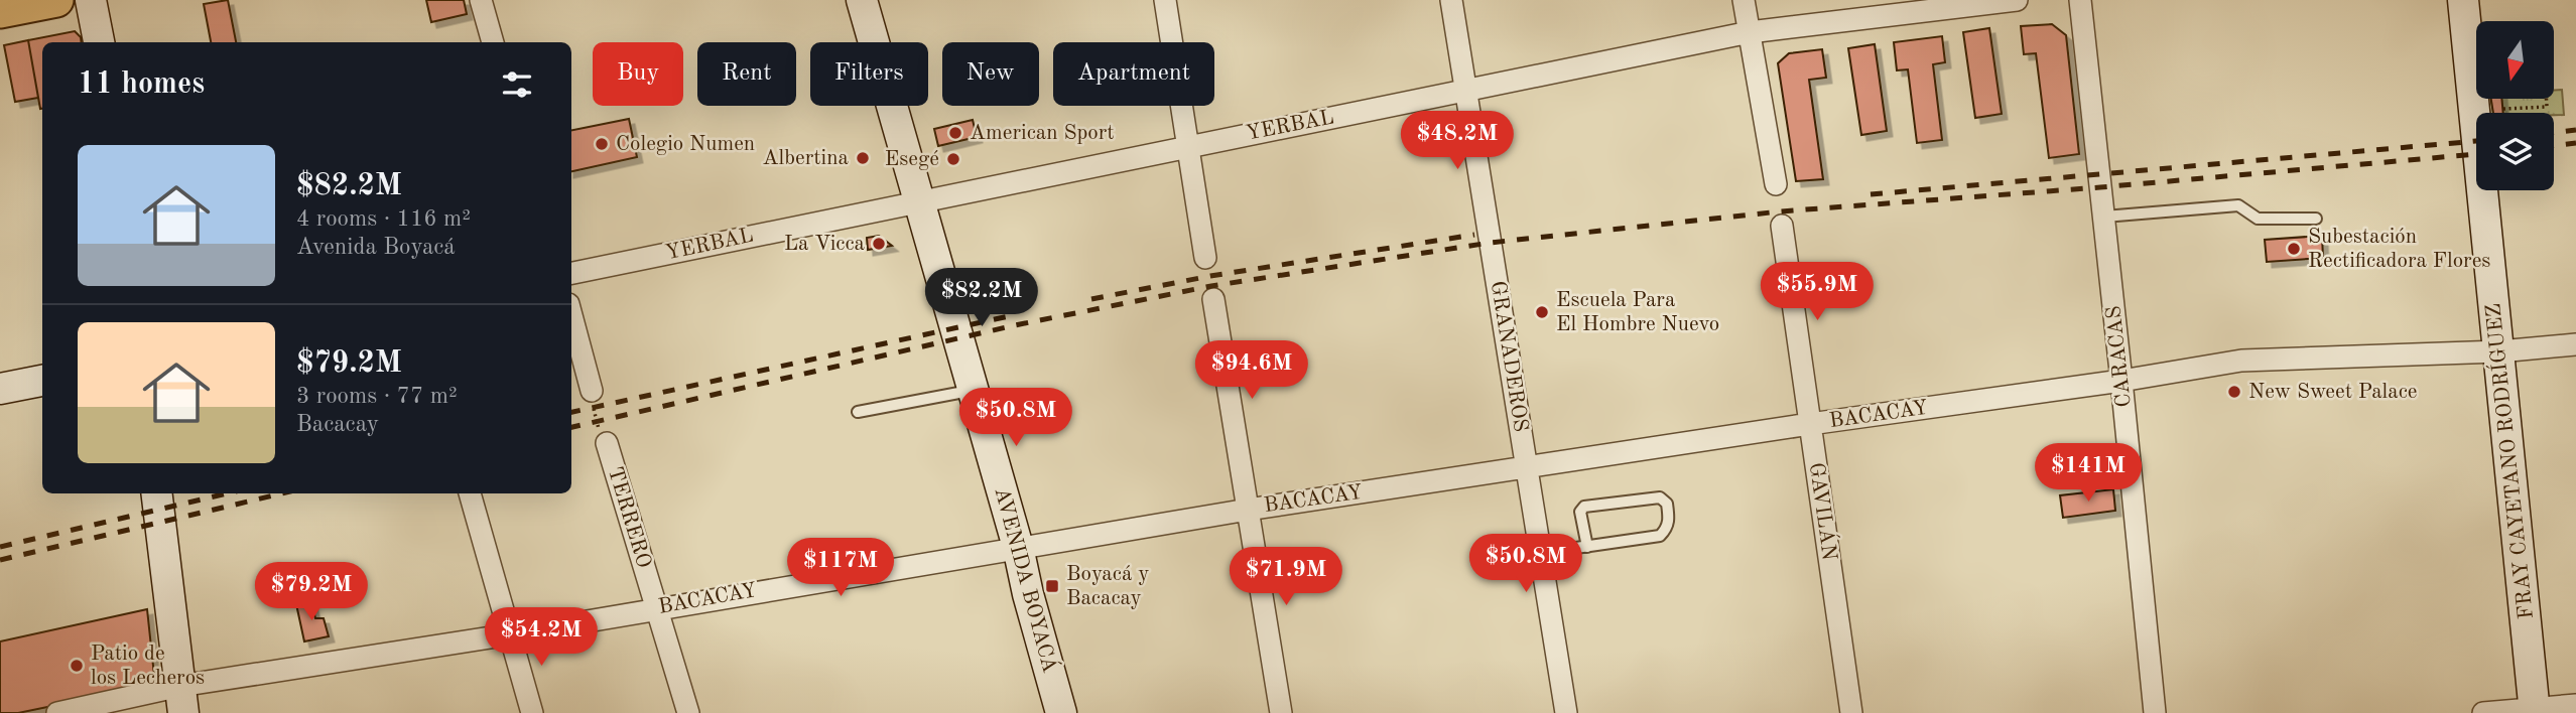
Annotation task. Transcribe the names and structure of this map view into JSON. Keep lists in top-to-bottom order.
{
  "streets": {
    "street": [
      "YERBAL",
      "GRANADEROS",
      "CARACAS",
      "BACACAY",
      "FRAY CAYETANO RODRÍGUEZ",
      "GAVILÁN",
      "TERRERO",
      "AVENIDA BOYACÁ"
    ]
  },
  "crossings": [
    ["YERBAL", "GRANADEROS"],
    ["YERBAL", "AVENIDA BOYACÁ"],
    ["GRANADEROS", "BACACAY"],
    ["CARACAS", "BACACAY"],
    ["BACACAY", "FRAY CAYETANO RODRÍGUEZ"],
    ["BACACAY", "GAVILÁN"],
    ["BACACAY", "TERRERO"],
    ["BACACAY", "AVENIDA BOYACÁ"]
  ],
  "places": {
    "other": [
      "American Sport",
      "Colegio Numen",
      "Albertina",
      "Esegé",
      "La Vicca",
      "Subestación Rectificadora Flores",
      "Escuela Para El Hombre Nuevo",
      "New Sweet Palace",
      "Patio de los Lecheros"
    ],
    "transit": ["Boyacá y Bacacay"]
  },
  "north": "bottom",
  "page": {
    "chip": [
      "Buy",
      "Rent",
      "Filters",
      "New",
      "Apartment"
    ],
    "heading": "11 homes",
    "price": [
      "$48.2M",
      "$55.9M",
      "$82.2M",
      "$94.6M",
      "$50.8M",
      "$141M",
      "$50.8M",
      "$117M",
      "$71.9M",
      "$79.2M",
      "$54.2M"
    ],
    "list": [
      {
        "name": "$82.2M",
        "note": "4 rooms · 116 m² · Avenida Boyacá"
      },
      {
        "name": "$79.2M",
        "note": "3 rooms · 77 m² · Bacacay"
      }
    ]
  }
}
